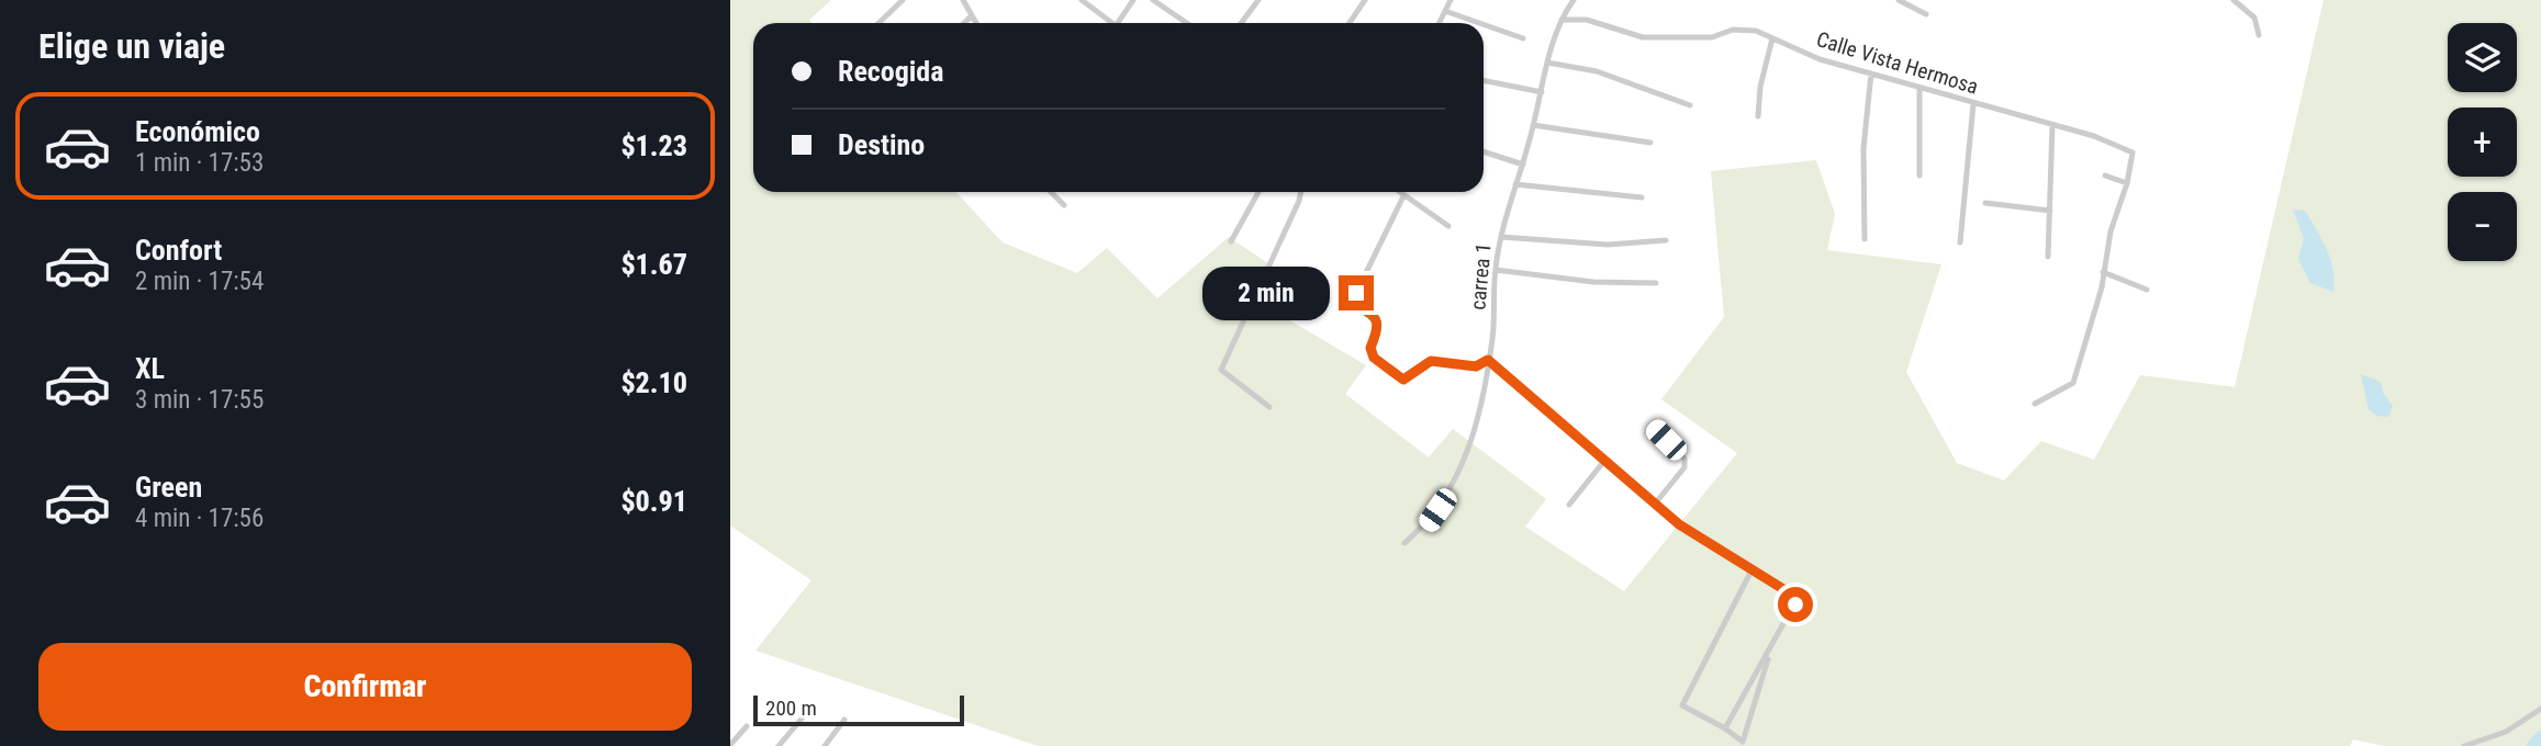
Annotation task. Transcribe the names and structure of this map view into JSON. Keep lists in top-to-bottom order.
{
  "streets": {
    "street": ["Calle Vista Hermosa", "carrea 1"]
  },
  "crossings": [
    ["Calle Vista Hermosa", "carrea 1"]
  ],
  "scale_bar": "200 m",
  "page": {
    "heading": "Elige un viaje",
    "map_buttons": ["+", "−"],
    "banner": ["Recogida", "Destino"],
    "list": [
      {
        "name": "Económico",
        "note": "1 min · 17:53",
        "value": "$1.23"
      },
      {
        "name": "Confort",
        "note": "2 min · 17:54",
        "value": "$1.67"
      },
      {
        "name": "XL",
        "note": "3 min · 17:55",
        "value": "$2.10"
      },
      {
        "name": "Green",
        "note": "4 min · 17:56",
        "value": "$0.91"
      }
    ],
    "bubble": "2 min",
    "buttons": "Confirmar",
    "scale": "200 m"
  }
}
